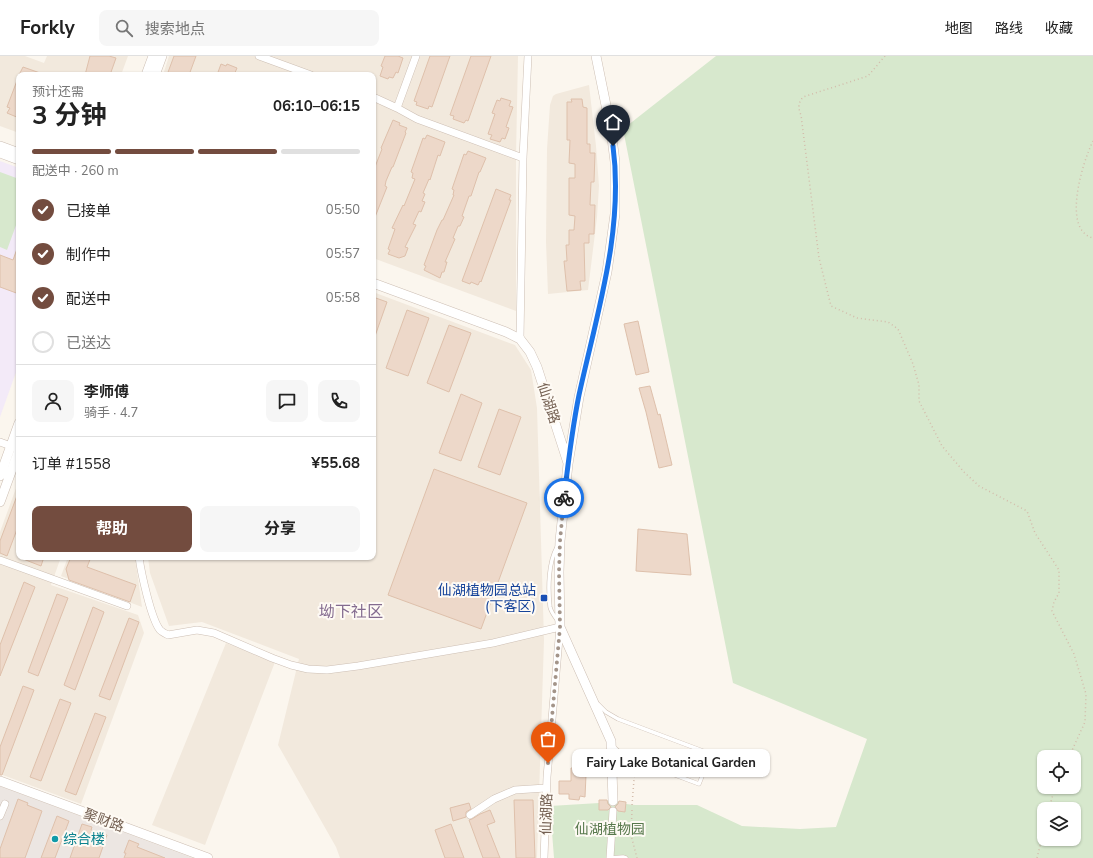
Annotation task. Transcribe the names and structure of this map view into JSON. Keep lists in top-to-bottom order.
{
  "streets": {
    "street": ["仙湖路", "聚财路"]
  },
  "districts": ["坳下社区"],
  "parks": ["仙湖植物园"],
  "places": {
    "transit": ["仙湖植物园总站 (下客区)"],
    "other": ["Fairy Lake Botanical Garden", "综合楼"]
  },
  "page": {
    "header": "Forkly",
    "search": "搜索地点",
    "nav": ["地图", "路线", "收藏"],
    "heading": ["3 分钟", "预计还需", "06:10–06:15"],
    "panel": [
      "李师傅",
      "骑手 · 4.7",
      "订单 #1558",
      "¥55.68"
    ],
    "bar": "配送中 · 260 m",
    "list": [
      ["已接单", "05:50"],
      ["制作中", "05:57"],
      ["配送中", "05:58"],
      "已送达"
    ],
    "buttons": ["帮助", "分享"],
    "bubble": "Fairy Lake Botanical Garden"
  }
}
